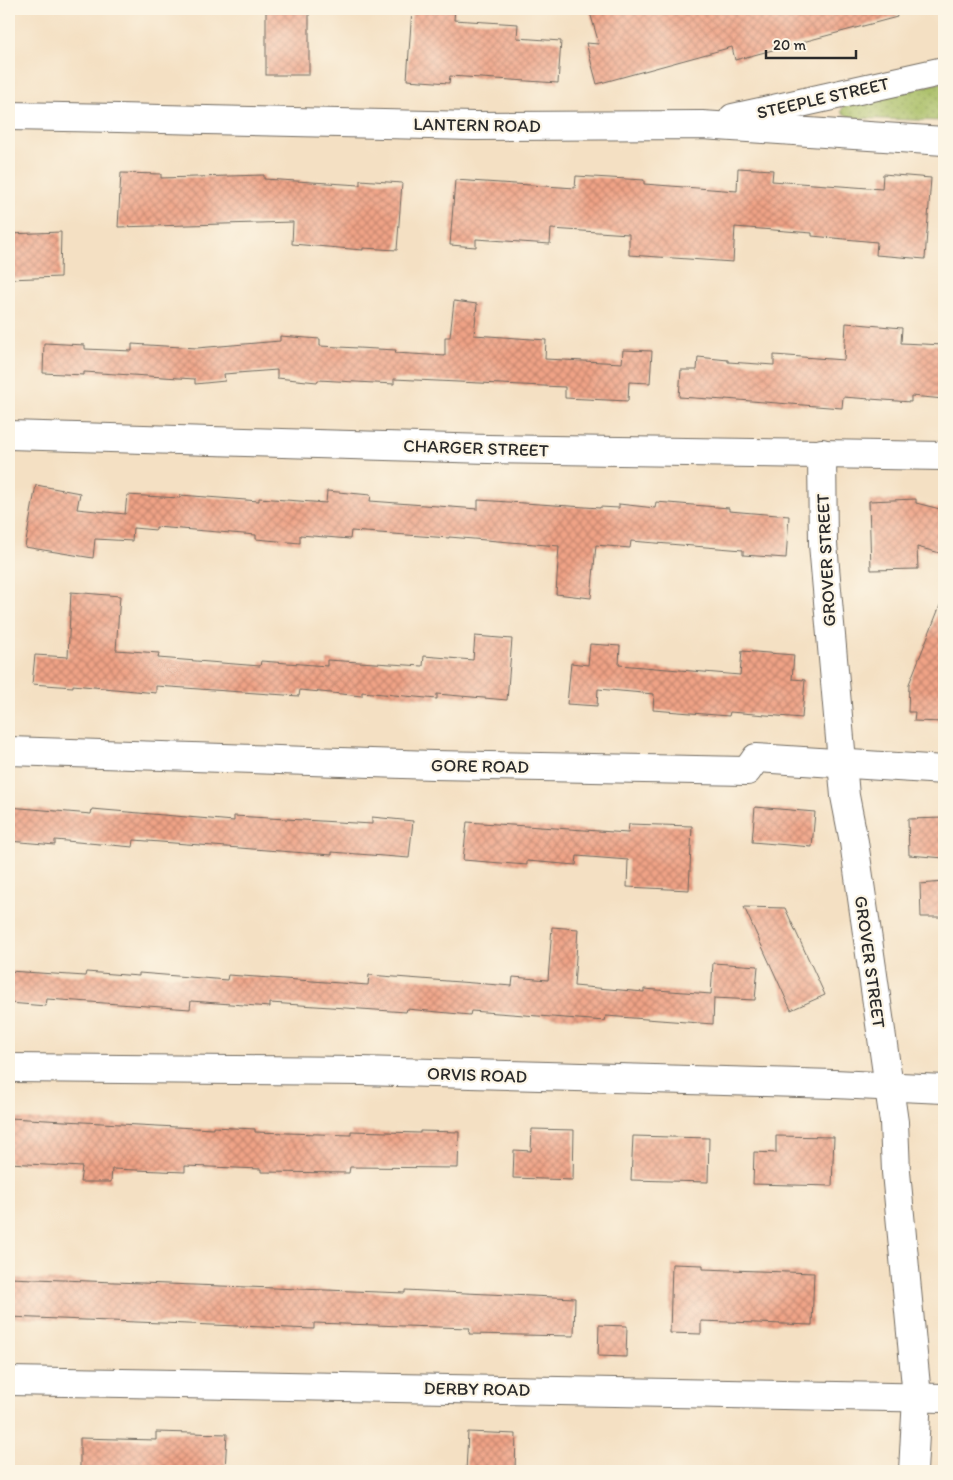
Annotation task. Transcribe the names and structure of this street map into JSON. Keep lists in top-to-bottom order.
{
  "streets": {
    "street": [
      "STEEPLE STREET",
      "LANTERN ROAD",
      "CHARGER STREET",
      "GROVER STREET",
      "GORE ROAD",
      "ORVIS ROAD",
      "DERBY ROAD"
    ]
  },
  "crossings": [
    ["STEEPLE STREET", "LANTERN ROAD"],
    ["CHARGER STREET", "GROVER STREET"],
    ["GROVER STREET", "GORE ROAD"],
    ["GROVER STREET", "ORVIS ROAD"],
    ["GROVER STREET", "DERBY ROAD"]
  ],
  "scale_bar": "20 m"
}
